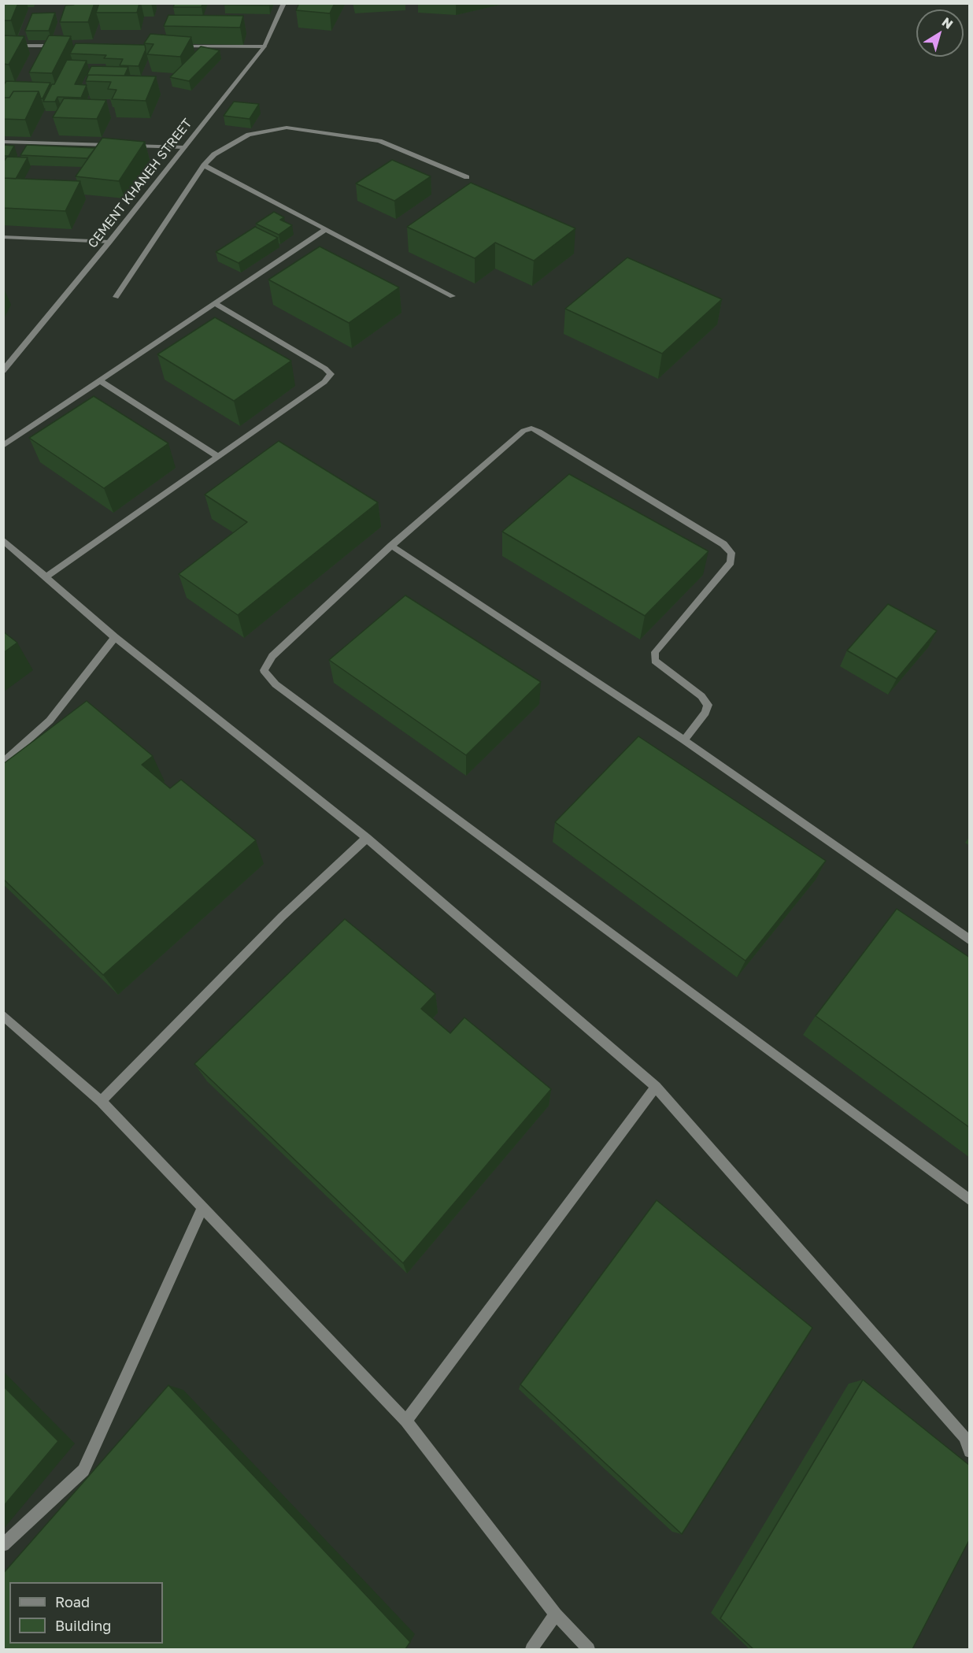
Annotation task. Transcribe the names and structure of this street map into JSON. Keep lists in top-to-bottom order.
{
  "streets": {
    "street": ["CEMENT KHANEH STREET"]
  },
  "legend": ["Road", "Building"],
  "north": "top right"
}
